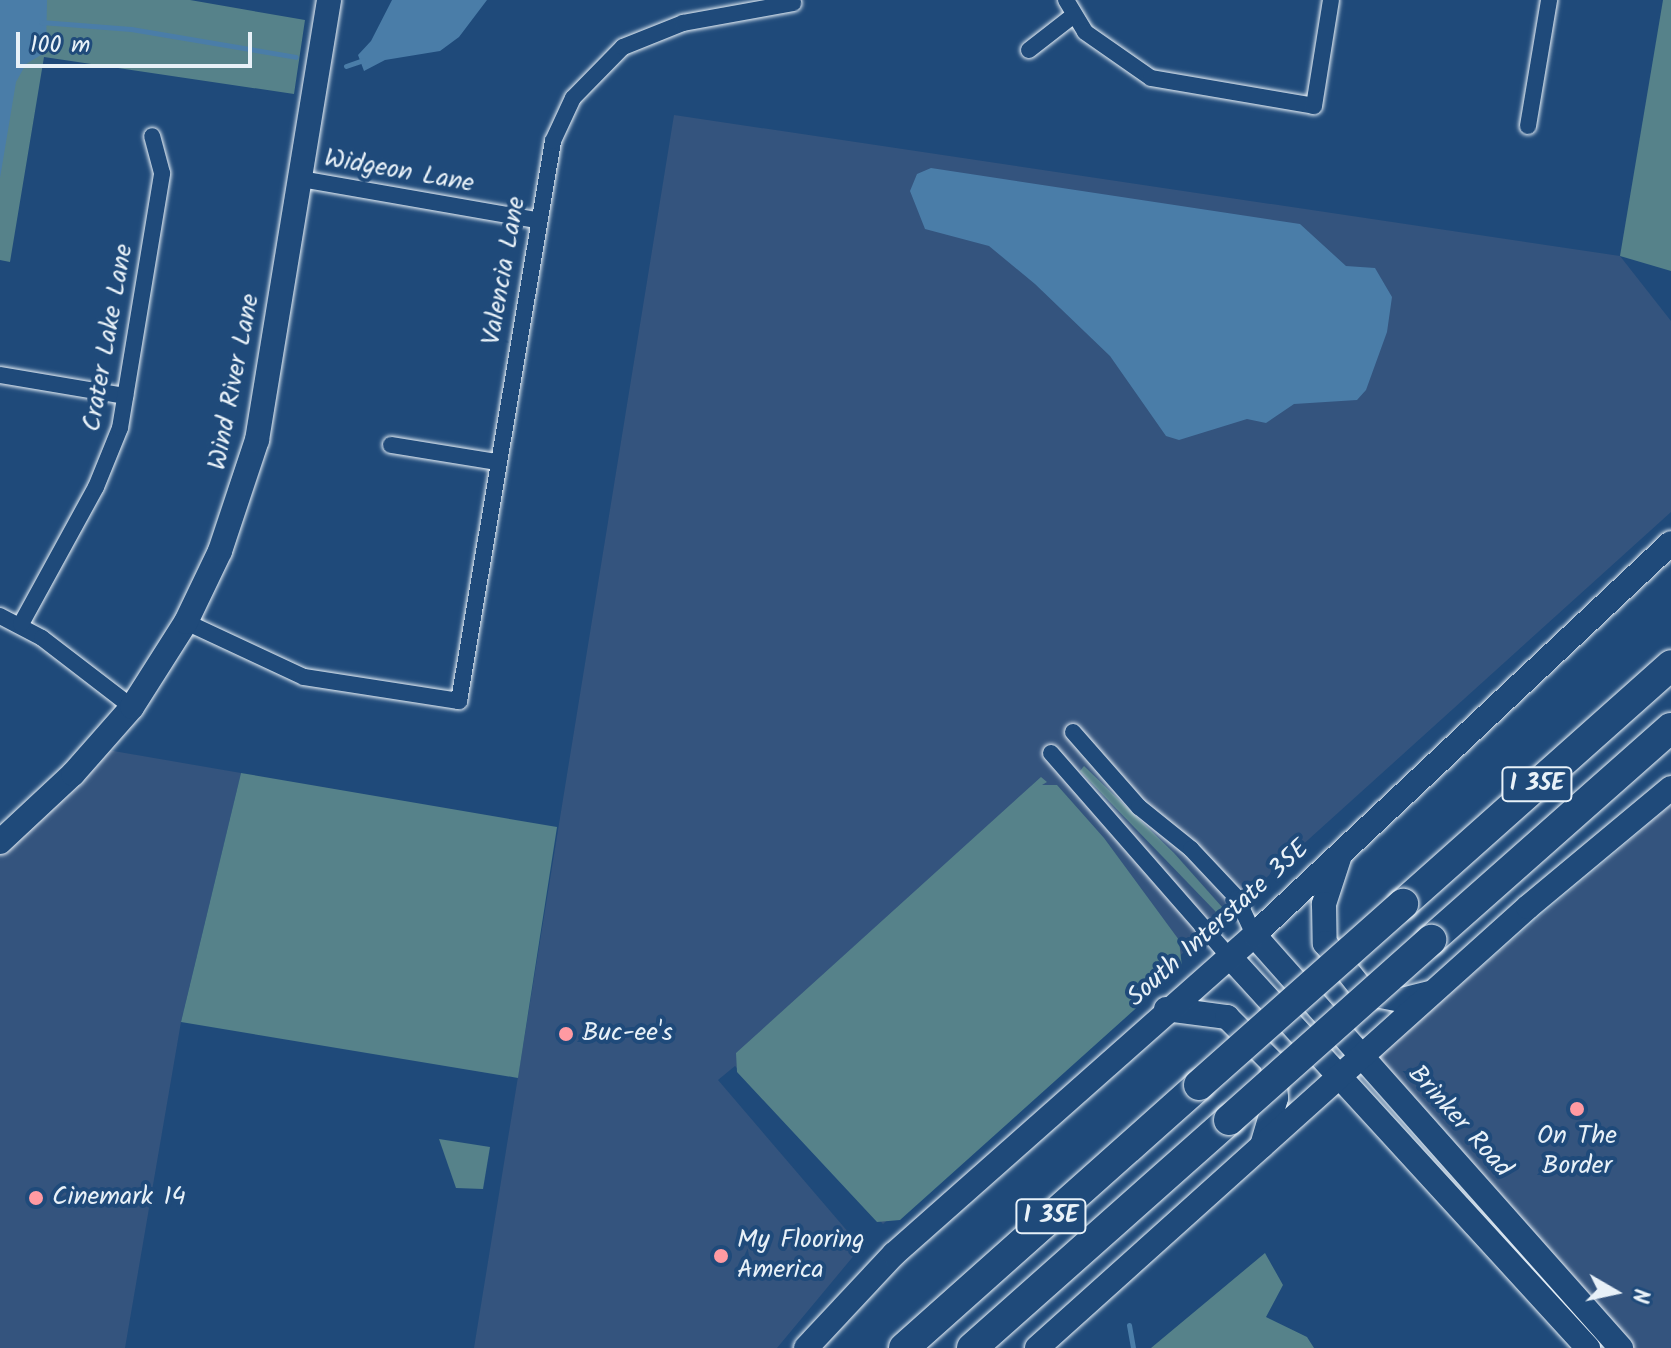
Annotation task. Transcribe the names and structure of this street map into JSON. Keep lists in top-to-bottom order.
{
  "streets": {
    "highway": ["I 35E"],
    "main road": ["Wind River Lane", "South Interstate 35E", "Brinker Road"],
    "street": ["Widgeon Lane", "Valencia Lane", "Crater Lake Lane"]
  },
  "crossings": [
    ["Widgeon Lane", "Valencia Lane"],
    ["Widgeon Lane", "Wind River Lane"],
    ["Valencia Lane", "Wind River Lane"],
    ["South Interstate 35E", "Brinker Road"]
  ],
  "places": [
    "Buc-ee's",
    "On The Border",
    "Cinemark 14",
    "My Flooring America"
  ],
  "scale_bar": "100 m",
  "north": "right"
}
